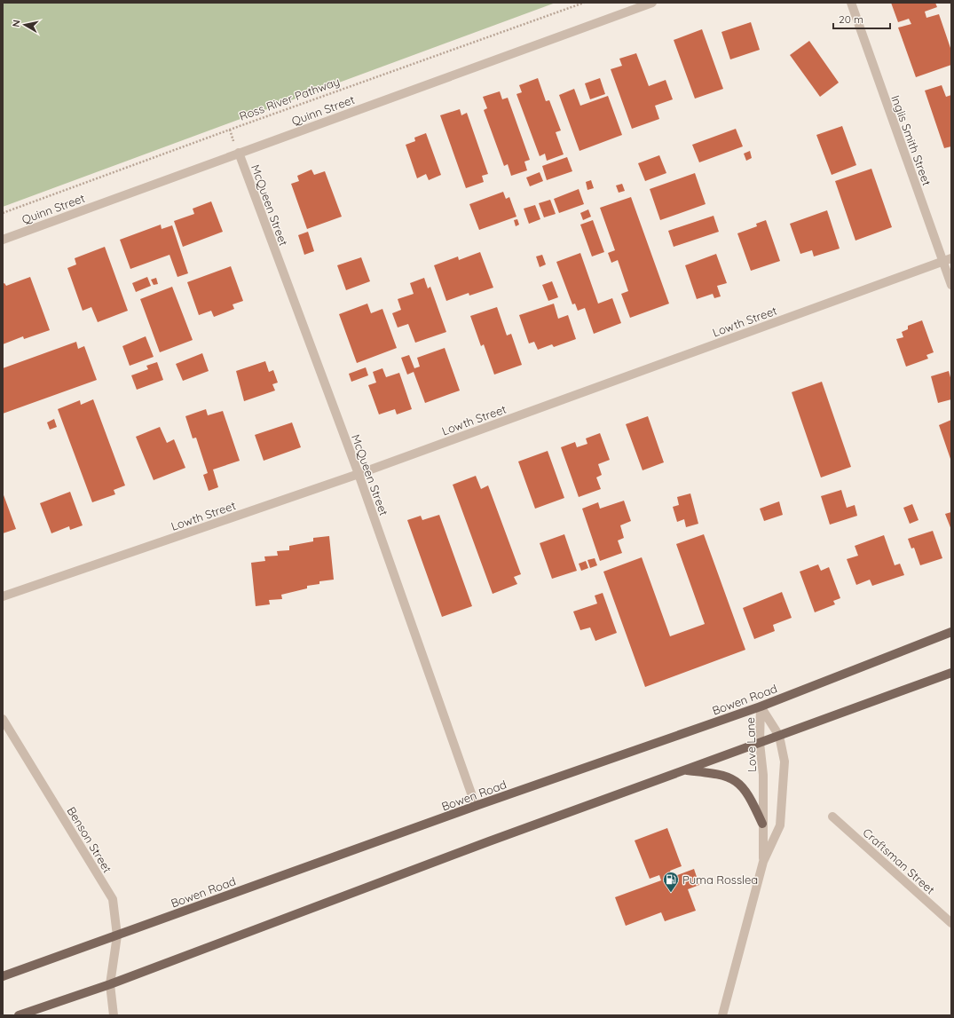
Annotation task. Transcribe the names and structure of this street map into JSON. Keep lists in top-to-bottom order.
{
  "streets": {
    "main road": ["Bowen Road"],
    "street": [
      "Quinn Street",
      "Inglis Smith Street",
      "McQueen Street",
      "Lowth Street",
      "Love Lane",
      "Benson Street",
      "Craftsman Street"
    ],
    "path": ["Ross River Pathway"]
  },
  "crossings": [
    ["Quinn Street", "McQueen Street"],
    ["Inglis Smith Street", "Lowth Street"],
    ["McQueen Street", "Lowth Street"],
    ["McQueen Street", "Bowen Road"],
    ["Bowen Road", "Love Lane"],
    ["Bowen Road", "Benson Street"]
  ],
  "places": {
    "fuel station": ["Puma Rosslea"]
  },
  "scale_bar": "20 m",
  "north": "left"
}
